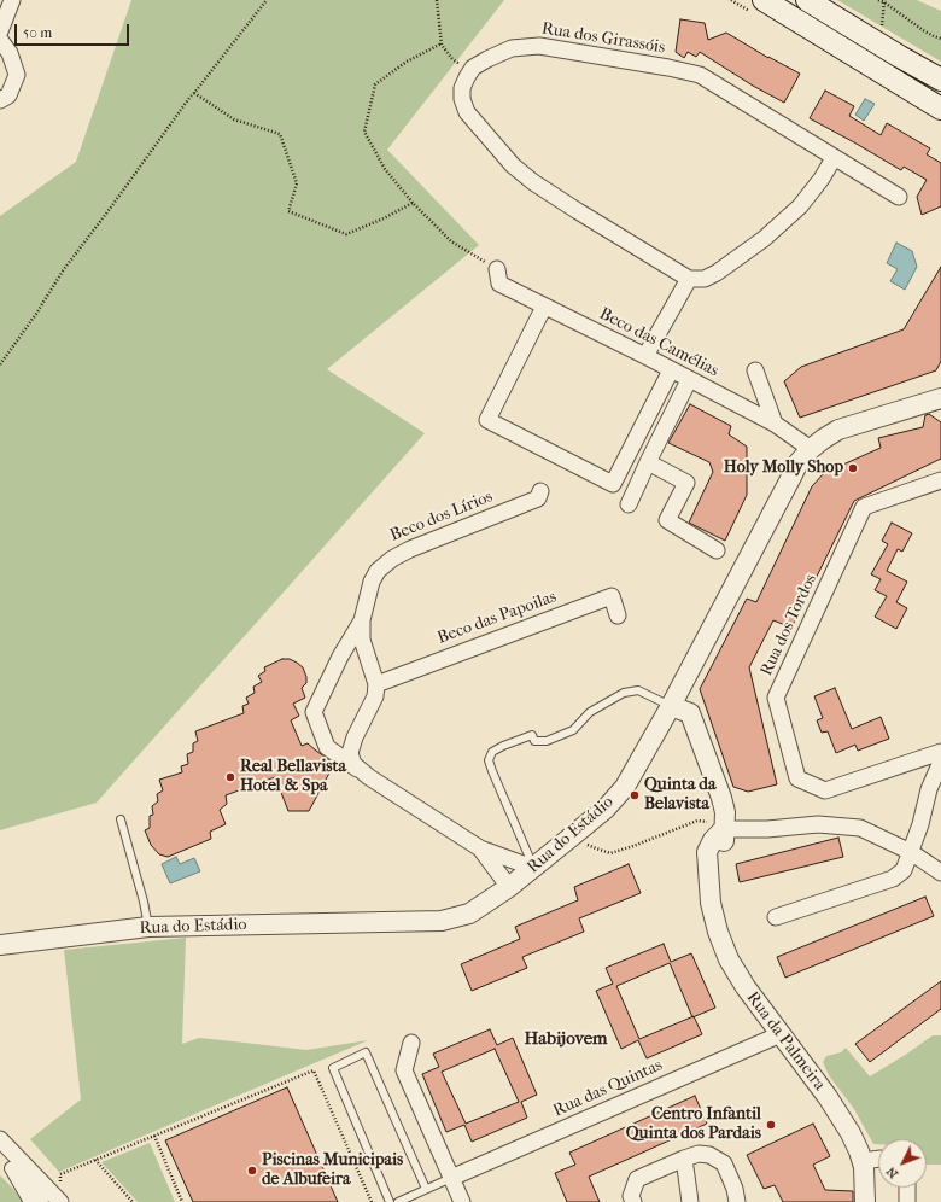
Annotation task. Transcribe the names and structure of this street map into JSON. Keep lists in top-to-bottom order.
{
  "streets": {
    "street": [
      "Rua dos Girassóis",
      "Beco das Camélias",
      "Beco dos Lírios",
      "Beco das Papoilas",
      "Rua dos Tordos",
      "Rua do Estádio",
      "Rua da Palmeira",
      "Rua das Quintas"
    ]
  },
  "crossings": [
    ["Beco das Camélias", "Rua do Estádio"],
    ["Rua do Estádio", "Rua da Palmeira"],
    ["Rua da Palmeira", "Rua das Quintas"]
  ],
  "districts": ["Habijovem"],
  "places": [
    "Holy Molly Shop",
    "Real Bellavista Hotel & Spa",
    "Quinta da Belavista",
    "Centro Infantil Quinta dos Pardais",
    "Piscinas Municipais de Albufeira"
  ],
  "scale_bar": "50 m",
  "north": "bottom left"
}
